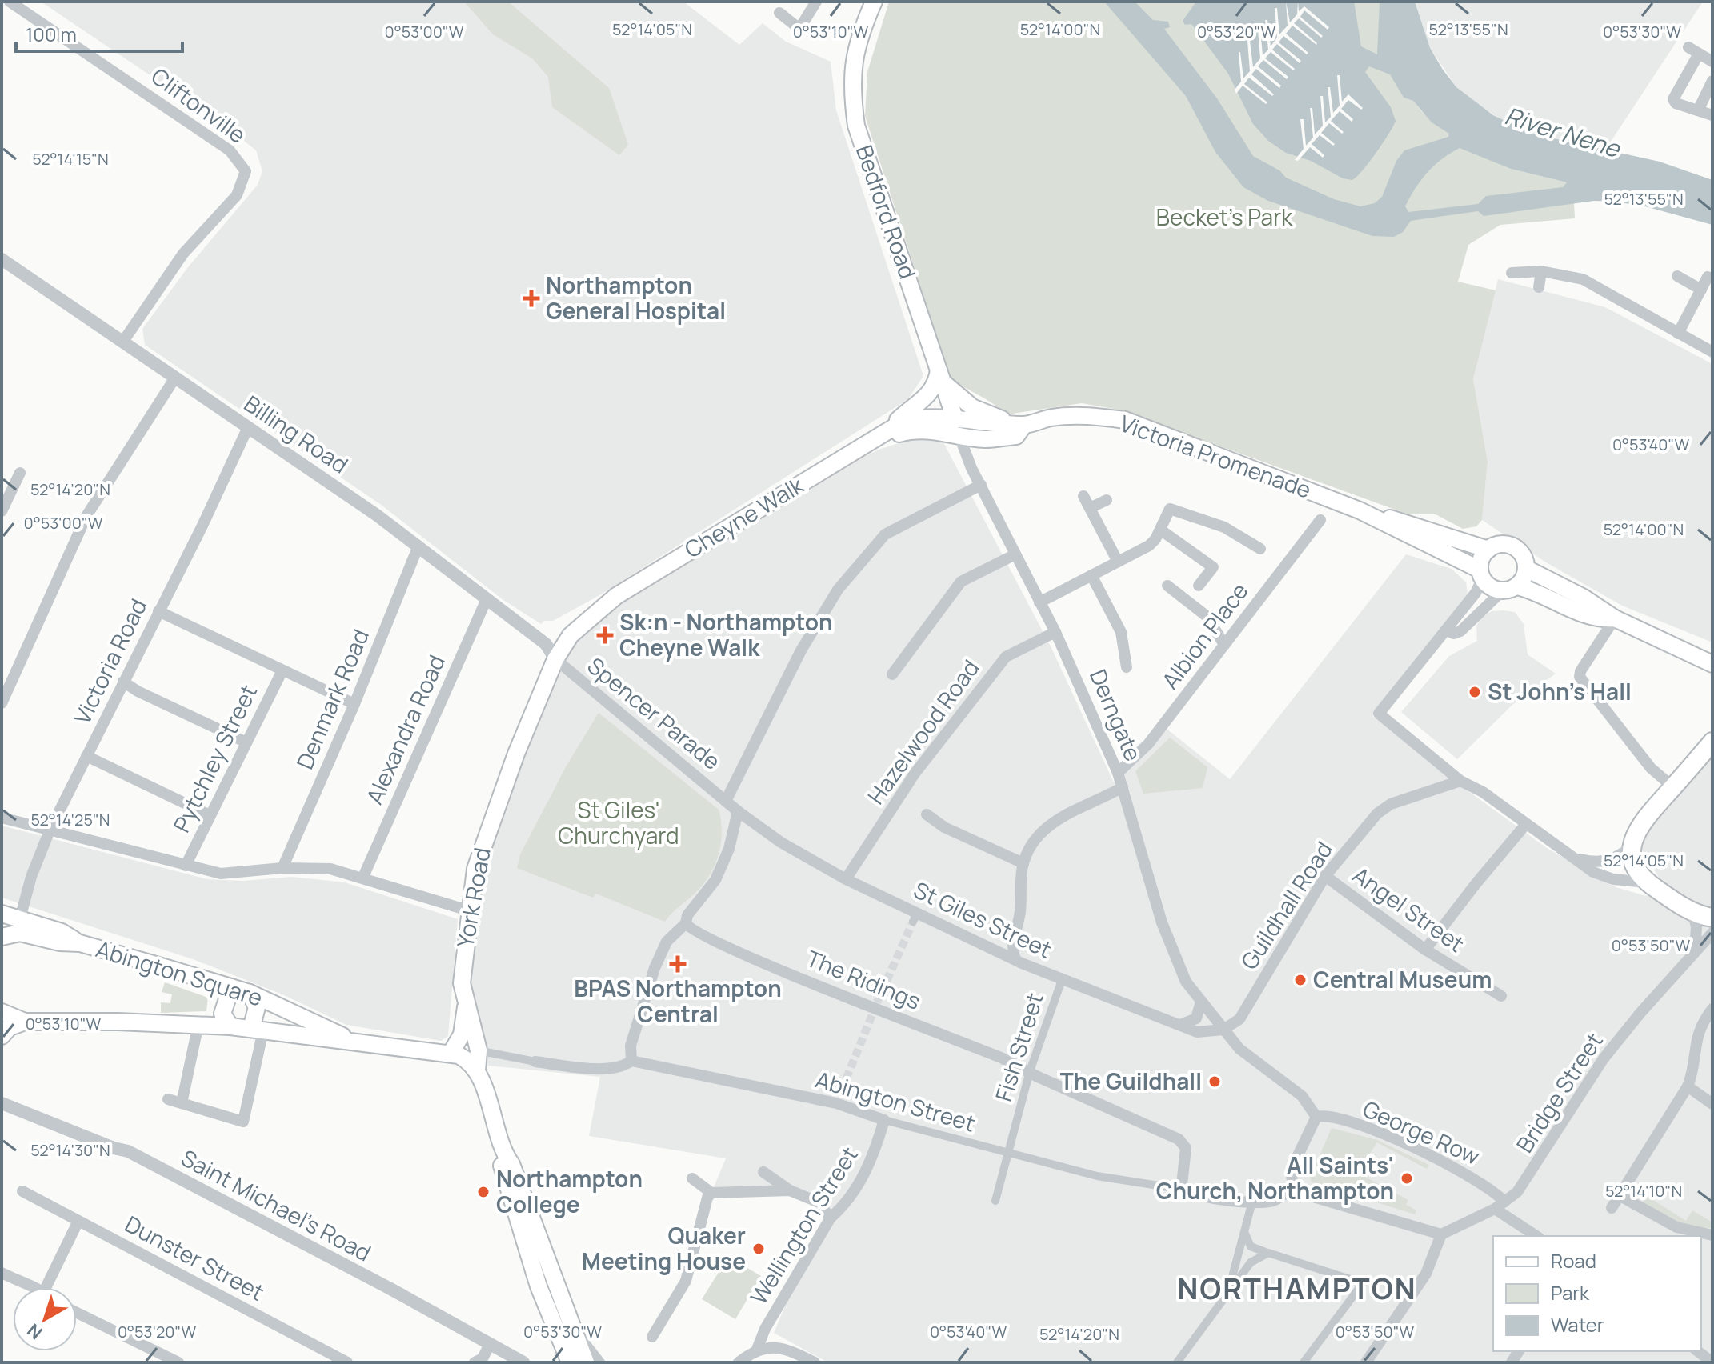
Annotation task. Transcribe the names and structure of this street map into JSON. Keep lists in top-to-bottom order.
{
  "streets": {
    "main road": [
      "Bedford Road",
      "Victoria Promenade",
      "Cheyne Walk",
      "York Road",
      "Abington Square"
    ],
    "street": [
      "Cliftonville",
      "Billing Road",
      "Albion Place",
      "Victoria Road",
      "Denmark Road",
      "Spencer Parade",
      "Derngate",
      "Alexandra Road",
      "Hazelwood Road",
      "Pytchley Street",
      "Guildhall Road",
      "Angel Street",
      "St Giles Street",
      "The Ridings",
      "Fish Street",
      "Bridge Street",
      "Abington Street",
      "George Row",
      "Saint Michael's Road",
      "Wellington Street",
      "Dunster Street"
    ]
  },
  "crossings": [
    ["Cliftonville", "Billing Road"],
    ["Bedford Road", "Victoria Promenade"],
    ["Bedford Road", "Cheyne Walk"],
    ["Bedford Road", "Derngate"],
    ["Billing Road", "Cheyne Walk"],
    ["Billing Road", "Victoria Road"],
    ["Billing Road", "Denmark Road"],
    ["Billing Road", "Spencer Parade"],
    ["Billing Road", "Alexandra Road"],
    ["Billing Road", "York Road"],
    ["Victoria Promenade", "Cheyne Walk"],
    ["Victoria Promenade", "Derngate"],
    ["Cheyne Walk", "Spencer Parade"],
    ["Cheyne Walk", "Derngate"],
    ["Cheyne Walk", "York Road"],
    ["Albion Place", "Derngate"],
    ["Spencer Parade", "York Road"],
    ["Spencer Parade", "St Giles Street"],
    ["Derngate", "Hazelwood Road"],
    ["Derngate", "Guildhall Road"],
    ["Derngate", "St Giles Street"],
    ["Derngate", "George Row"],
    ["Hazelwood Road", "St Giles Street"],
    ["York Road", "Abington Square"],
    ["Guildhall Road", "Angel Street"],
    ["Guildhall Road", "St Giles Street"],
    ["St Giles Street", "Fish Street"],
    ["The Ridings", "Fish Street"],
    ["The Ridings", "Abington Street"],
    ["Fish Street", "Abington Street"],
    ["Bridge Street", "George Row"],
    ["Abington Street", "Wellington Street"]
  ],
  "districts": ["NORTHAMPTON"],
  "water": ["River Nene"],
  "parks": ["Becket's Park", "St Giles' Churchyard"],
  "places": {
    "health": ["Northampton General Hospital", "Sk:n - Northampton Cheyne Walk", "BPAS Northampton Central"],
    "other": [
      "St John's Hall",
      "Central Museum",
      "The Guildhall",
      "All Saints' Church, Northampton",
      "Northampton College",
      "Quaker Meeting House"
    ]
  },
  "legend": ["Road", "Park", "Water"],
  "scale_bar": "100 m",
  "north": "bottom left",
  "coordinates": [
    "52°14'05\"N",
    "52°14'00\"N",
    "52°13'55\"N",
    "0°53'00\"W",
    "0°53'10\"W",
    "0°53'20\"W",
    "0°53'30\"W",
    "52°14'15\"N",
    "0°53'40\"W",
    "52°14'20\"N",
    "52°14'25\"N",
    "0°53'50\"W",
    "52°14'30\"N",
    "52°14'10\"N"
  ]
}
